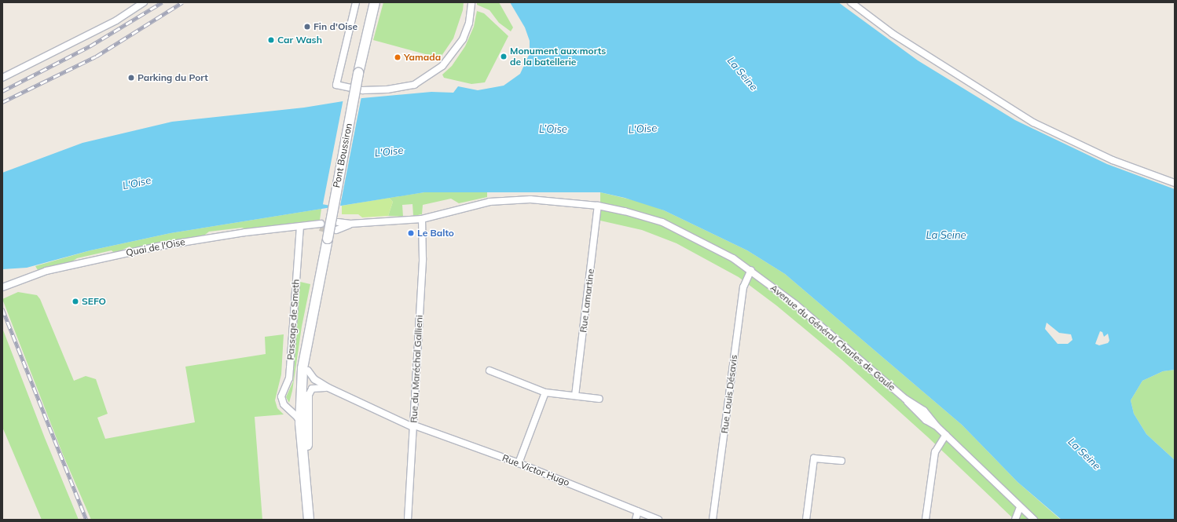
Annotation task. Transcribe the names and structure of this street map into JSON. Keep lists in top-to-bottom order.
{
  "streets": {
    "main road": ["Pont Boussiron"],
    "street": [
      "Quai de l'Oise",
      "Rue Lamartine",
      "Passage de Smeth",
      "Avenue du Général Charles de Gaule",
      "Rue du Maréchal Gallieni",
      "Rue Louis Désavis",
      "Rue Victor Hugo"
    ]
  },
  "crossings": [
    ["Quai de l'Oise", "Passage de Smeth"],
    ["Rue Lamartine", "Avenue du Général Charles de Gaule"],
    ["Avenue du Général Charles de Gaule", "Rue du Maréchal Gallieni"],
    ["Avenue du Général Charles de Gaule", "Rue Louis Désavis"],
    ["Rue du Maréchal Gallieni", "Rue Victor Hugo"]
  ],
  "water": ["La Seine", "L’Oise", "L'Oise"],
  "places": [
    "Fin d'Oise",
    "Car Wash",
    "Monument aux morts de la batellerie",
    "Yamada",
    "Parking du Port",
    "Le Balto",
    "SEFO"
  ]
}
